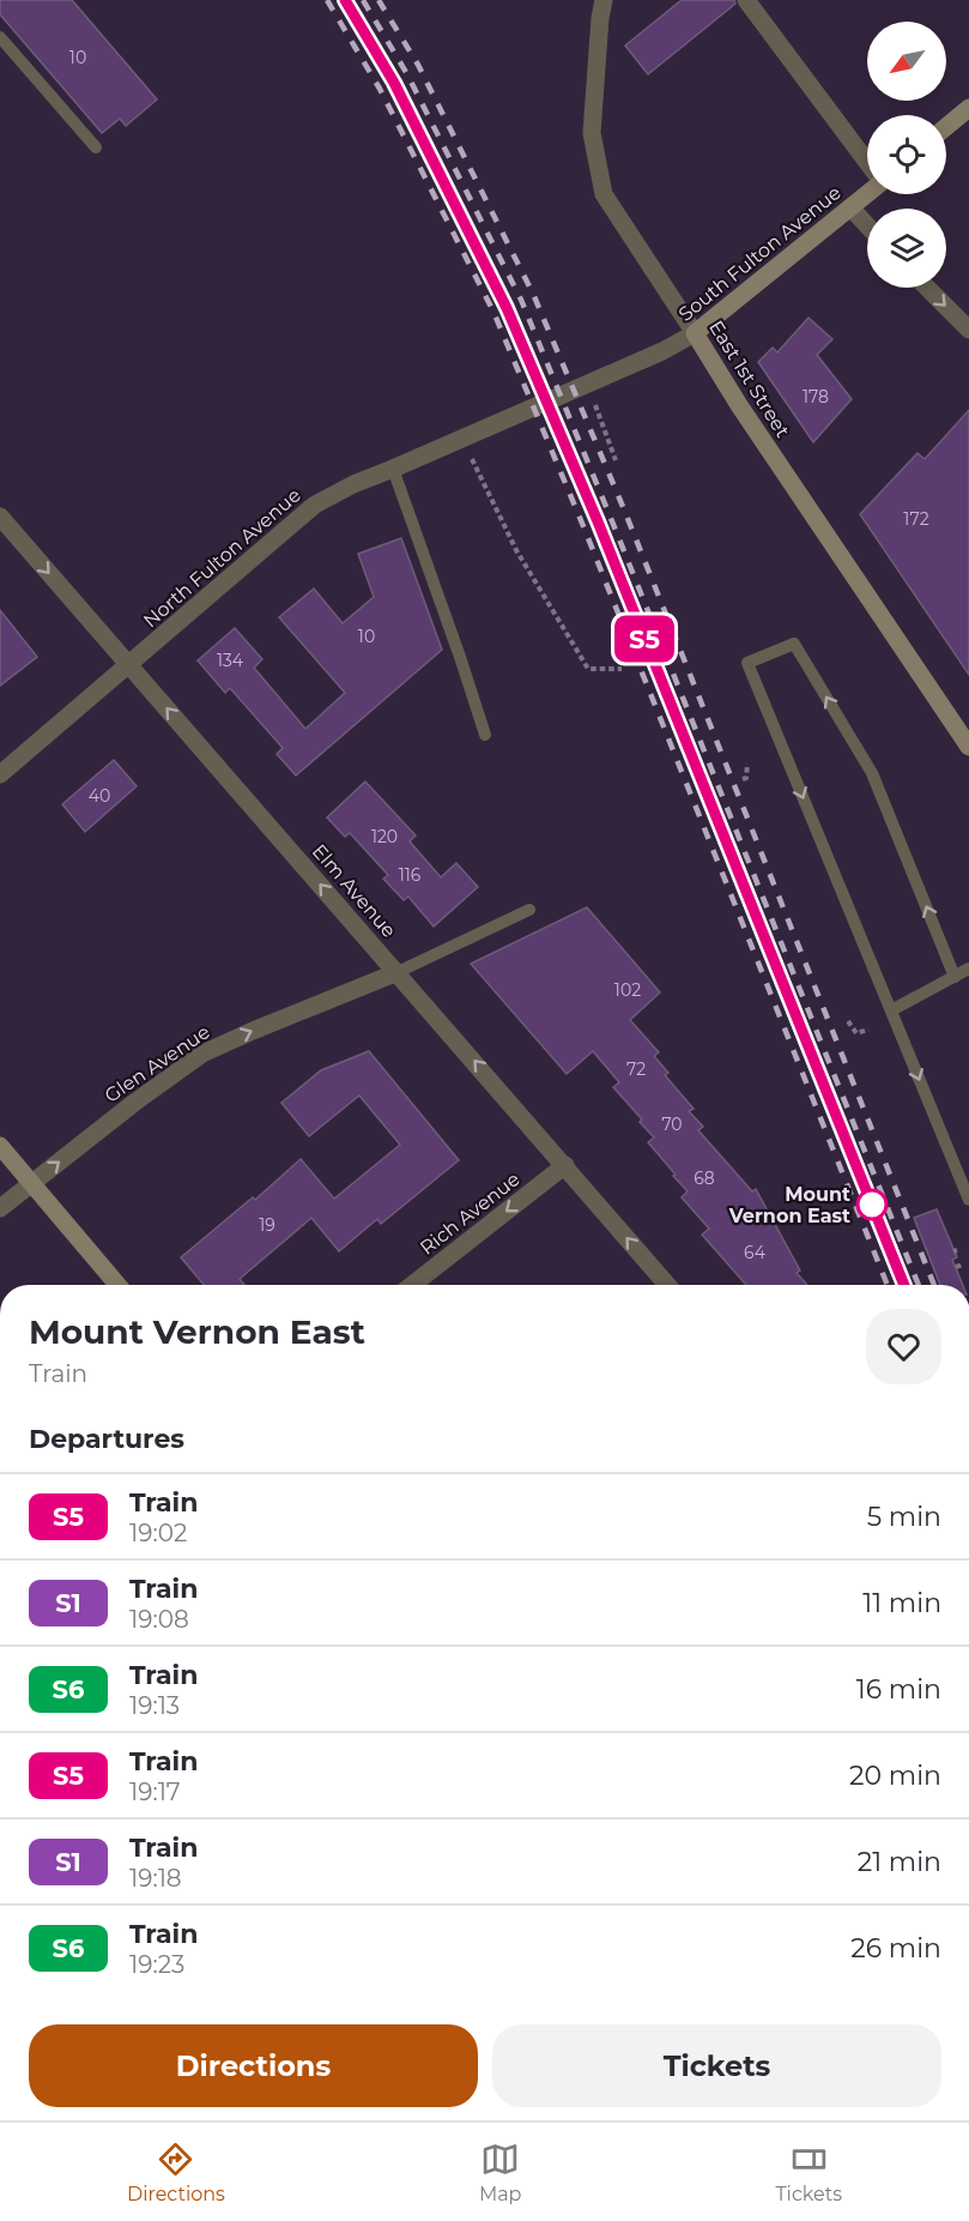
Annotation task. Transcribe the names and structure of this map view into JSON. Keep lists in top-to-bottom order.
{
  "streets": {
    "main road": ["South Fulton Avenue", "East 1st Street"],
    "street": [
      "North Fulton Avenue",
      "Elm Avenue",
      "Glen Avenue",
      "Rich Avenue"
    ]
  },
  "crossings": [
    ["South Fulton Avenue", "East 1st Street"],
    ["South Fulton Avenue", "North Fulton Avenue"],
    ["North Fulton Avenue", "Elm Avenue"],
    ["Elm Avenue", "Glen Avenue"],
    ["Elm Avenue", "Rich Avenue"]
  ],
  "one_way": ["Glen Avenue", "Rich Avenue"],
  "places": ["Mount Vernon East"],
  "house_numbers": [
    "10",
    "178",
    "172",
    "10",
    "134",
    "40",
    "120",
    "116",
    "102",
    "72",
    "70",
    "68",
    "19",
    "64"
  ],
  "north": "bottom left",
  "page": {
    "on_map": "S5",
    "heading": [
      ["Mount Vernon East", "Train"],
      "Departures"
    ],
    "list": [
      {
        "mark": "S5",
        "name": "Train",
        "note": "19:02",
        "value": "5 min"
      },
      {
        "mark": "S1",
        "name": "Train",
        "note": "19:08",
        "value": "11 min"
      },
      {
        "mark": "S6",
        "name": "Train",
        "note": "19:13",
        "value": "16 min"
      },
      {
        "mark": "S5",
        "name": "Train",
        "note": "19:17",
        "value": "20 min"
      },
      {
        "mark": "S1",
        "name": "Train",
        "note": "19:18",
        "value": "21 min"
      },
      {
        "mark": "S6",
        "name": "Train",
        "note": "19:23",
        "value": "26 min"
      }
    ],
    "buttons": ["Directions", "Tickets"],
    "tabs": ["Directions", "Map", "Tickets"]
  }
}
